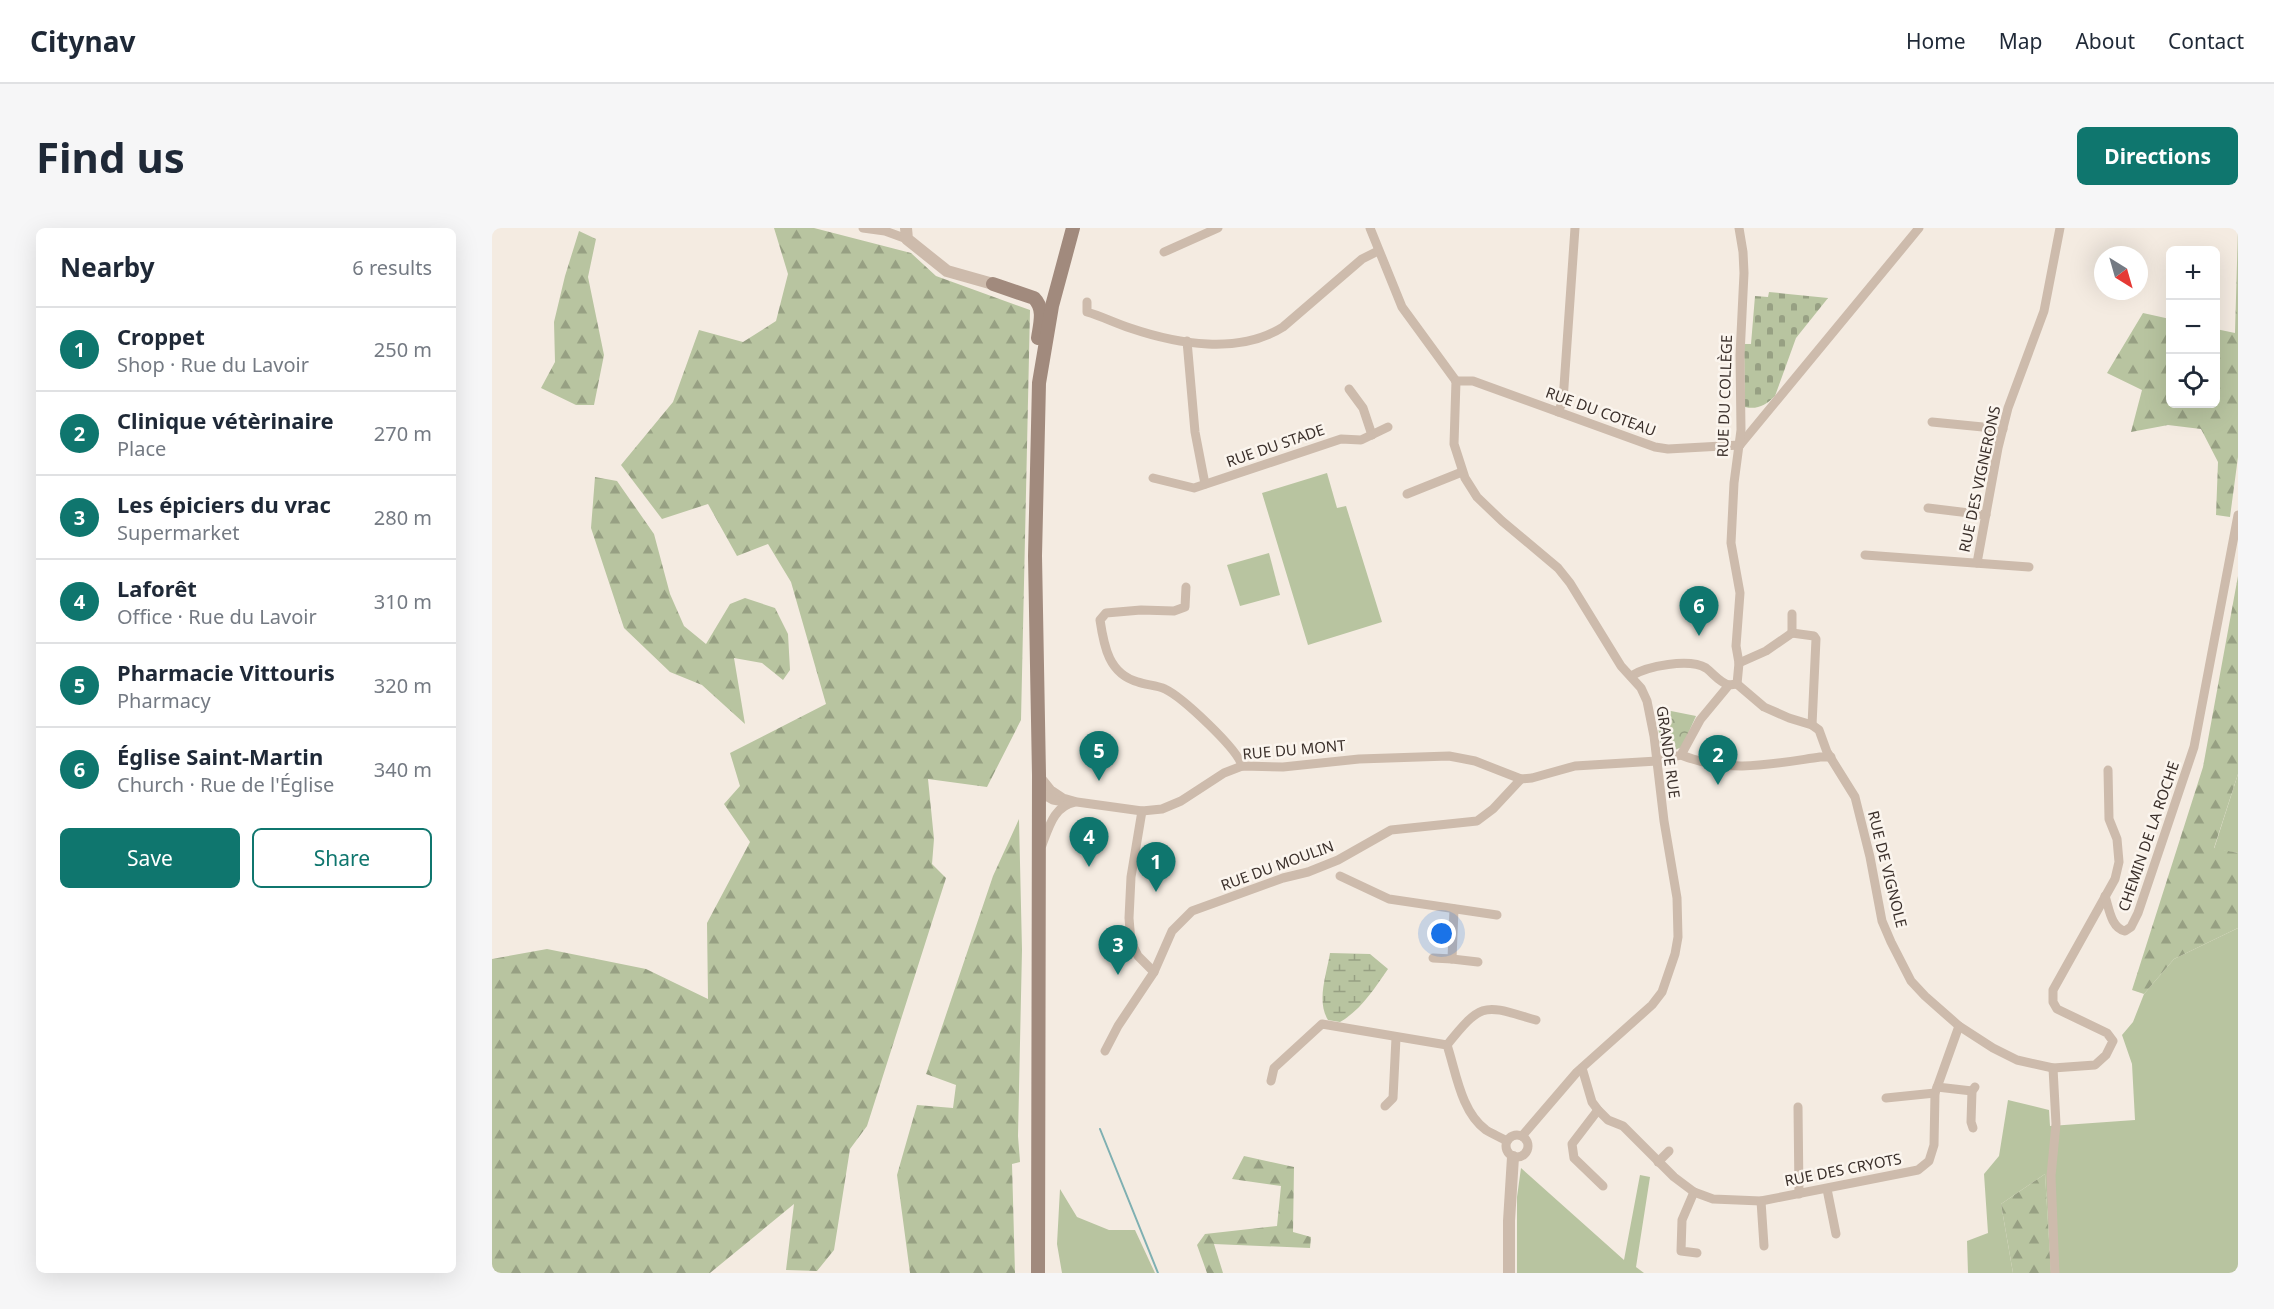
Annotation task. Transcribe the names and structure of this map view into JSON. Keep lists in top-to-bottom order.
{
  "streets": {
    "street": [
      "RUE DU COLLÈGE",
      "RUE DU COTEAU",
      "RUE DU STADE",
      "RUE DES VIGNERONS",
      "RUE DU MONT",
      "GRANDE RUE",
      "CHEMIN DE LA ROCHE",
      "RUE DU MOULIN",
      "RUE DE VIGNOLE",
      "RUE DES CRYOTS"
    ]
  },
  "crossings": [
    ["RUE DU COLLÈGE", "RUE DU COTEAU"],
    ["RUE DU COTEAU", "GRANDE RUE"],
    ["RUE DU MONT", "RUE DU MOULIN"],
    ["CHEMIN DE LA ROCHE", "RUE DE VIGNOLE"],
    ["RUE DE VIGNOLE", "RUE DES CRYOTS"]
  ],
  "north": "bottom right",
  "page": {
    "header": "Citynav",
    "nav": [
      "Home",
      "Map",
      "About",
      "Contact"
    ],
    "buttons": [
      "Directions",
      ["Save", "Share"]
    ],
    "title": "Find us",
    "heading": ["Nearby", "6 results"],
    "map_buttons": ["+", "−"],
    "list": [
      {
        "mark": "1",
        "name": "Croppet",
        "note": "Shop · Rue du Lavoir",
        "value": "250 m"
      },
      {
        "mark": "2",
        "name": "Clinique vétèrinaire",
        "note": "Place",
        "value": "270 m"
      },
      {
        "mark": "3",
        "name": "Les épiciers du vrac",
        "note": "Supermarket",
        "value": "280 m"
      },
      {
        "mark": "4",
        "name": "Laforêt",
        "note": "Office · Rue du Lavoir",
        "value": "310 m"
      },
      {
        "mark": "5",
        "name": "Pharmacie Vittouris",
        "note": "Pharmacy",
        "value": "320 m"
      },
      {
        "mark": "6",
        "name": "Église Saint-Martin",
        "note": "Church · Rue de l'Église",
        "value": "340 m"
      }
    ],
    "pins": [
      "6",
      "5",
      "2",
      "4",
      "1",
      "3"
    ]
  }
}
